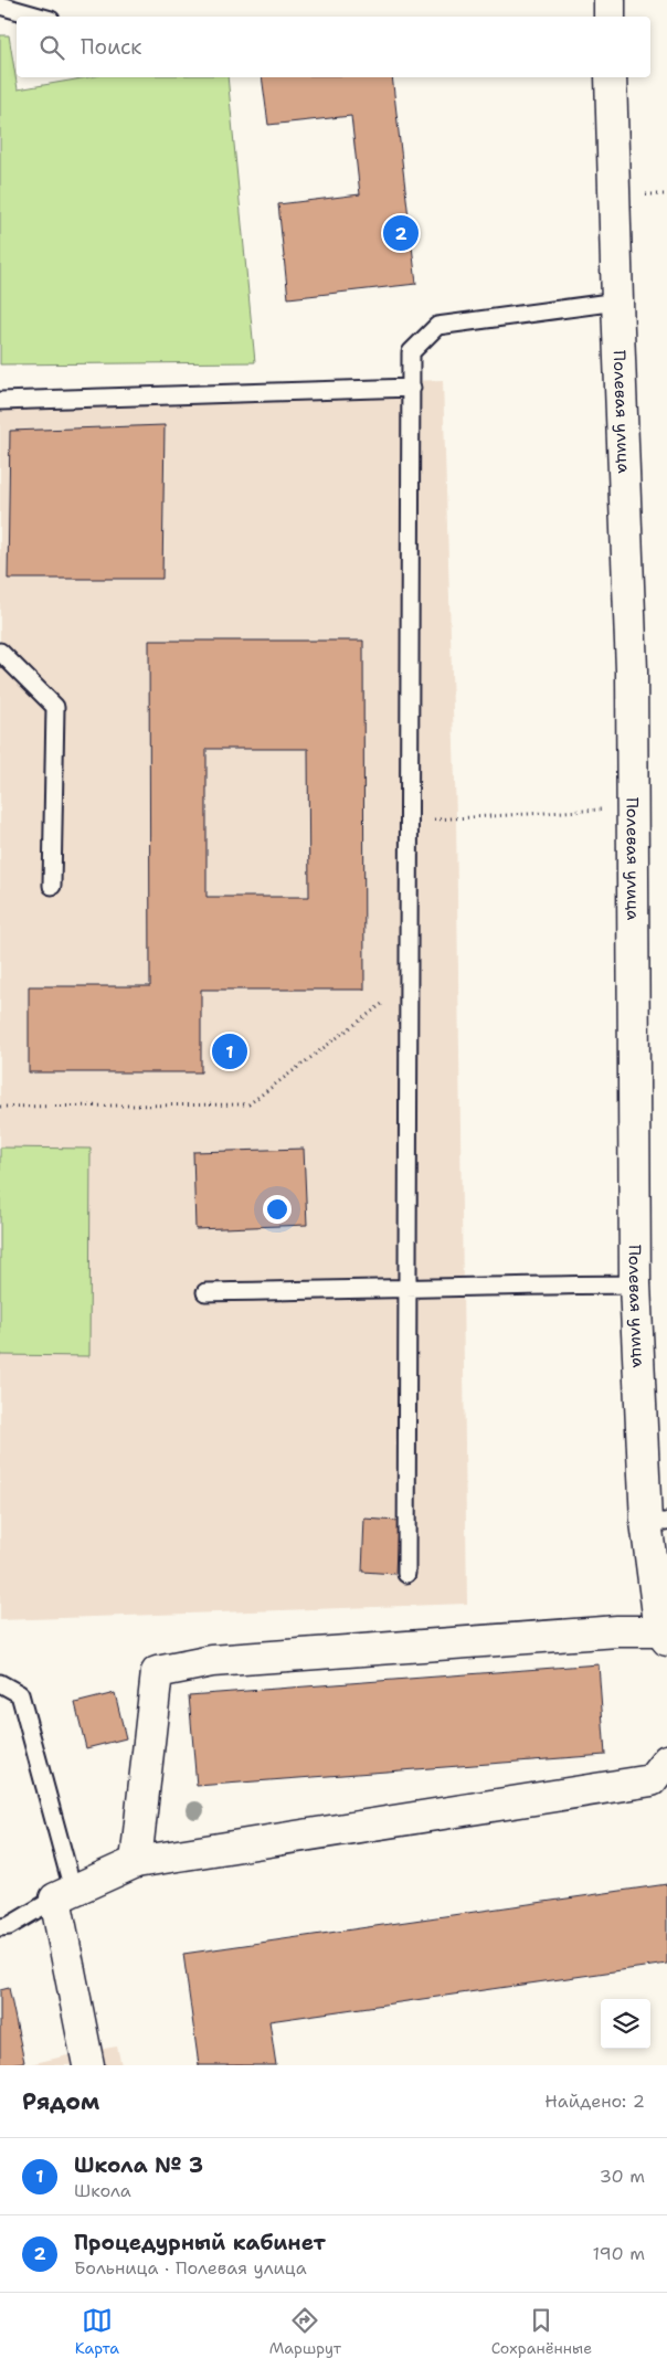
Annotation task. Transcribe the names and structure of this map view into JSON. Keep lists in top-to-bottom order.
{
  "streets": {
    "street": ["Полевая улица"]
  },
  "page": {
    "search": "Поиск",
    "pins": ["2", "1"],
    "heading": ["Рядом", "Найдено: 2"],
    "list": [
      {
        "mark": "1",
        "name": "Школа № 3",
        "note": "Школа",
        "value": "30 m"
      },
      {
        "mark": "2",
        "name": "Процедурный кабинет",
        "note": "Больница · Полевая улица",
        "value": "190 m"
      }
    ],
    "nav": ["Карта", "Маршрут", "Сохранённые"]
  }
}
